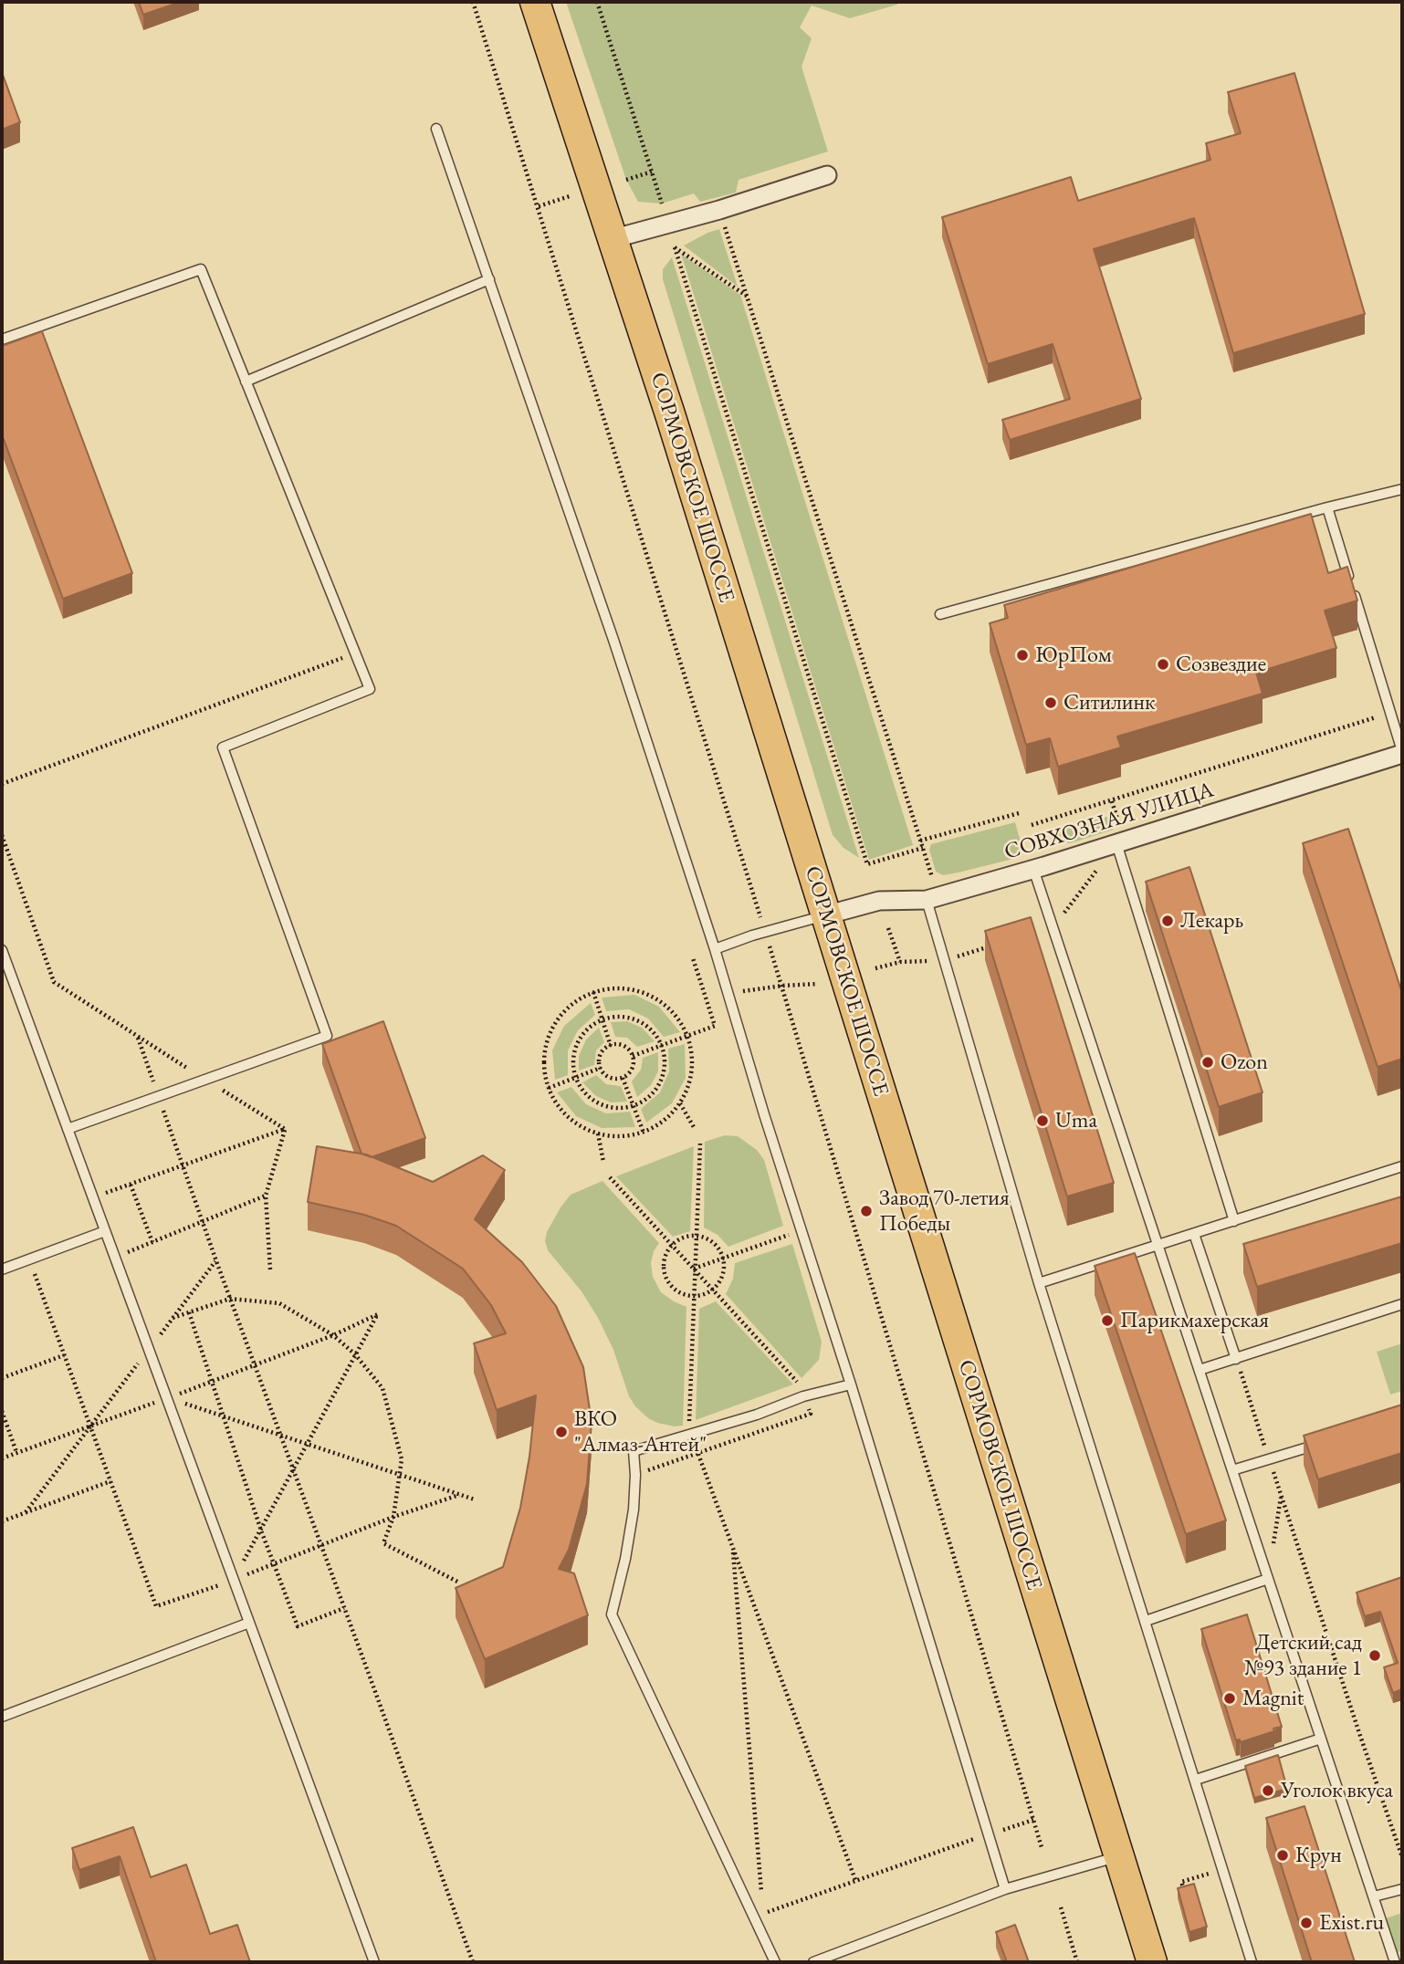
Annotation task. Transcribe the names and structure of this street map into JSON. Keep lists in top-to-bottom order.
{
  "streets": {
    "main road": ["СОРМОВСКОЕ ШОССЕ"],
    "street": ["СОВХОЗНАЯ УЛИЦА"]
  },
  "crossings": [
    ["СОРМОВСКОЕ ШОССЕ", "СОВХОЗНАЯ УЛИЦА"]
  ],
  "places": [
    "ЮрПом",
    "Созвездие",
    "Ситилинк",
    "Лекарь",
    "Ozon",
    "Uma",
    "Завод 70-летия Победы",
    "Парикмахерская",
    "ВКО \"Алмаз-Антей\"",
    "Детский сад №93 здание 1",
    "Magnit",
    "Уголок вкуса",
    "Крун",
    "Exist.ru"
  ]
}
